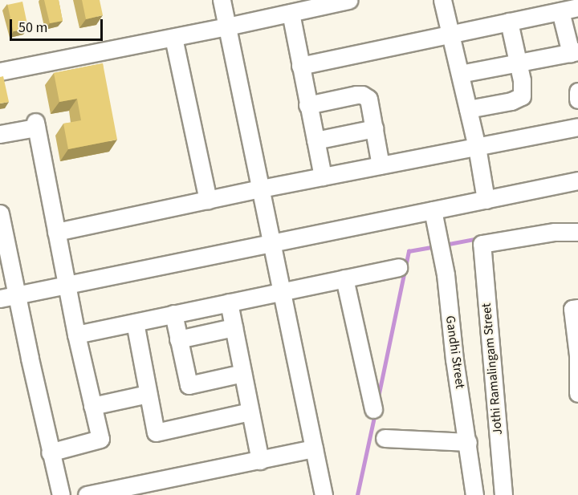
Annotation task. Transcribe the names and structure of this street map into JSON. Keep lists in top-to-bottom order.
{
  "streets": {
    "street": ["Gandhi Street", "Jothi Ramalingam Street"]
  },
  "scale_bar": "50 m"
}
